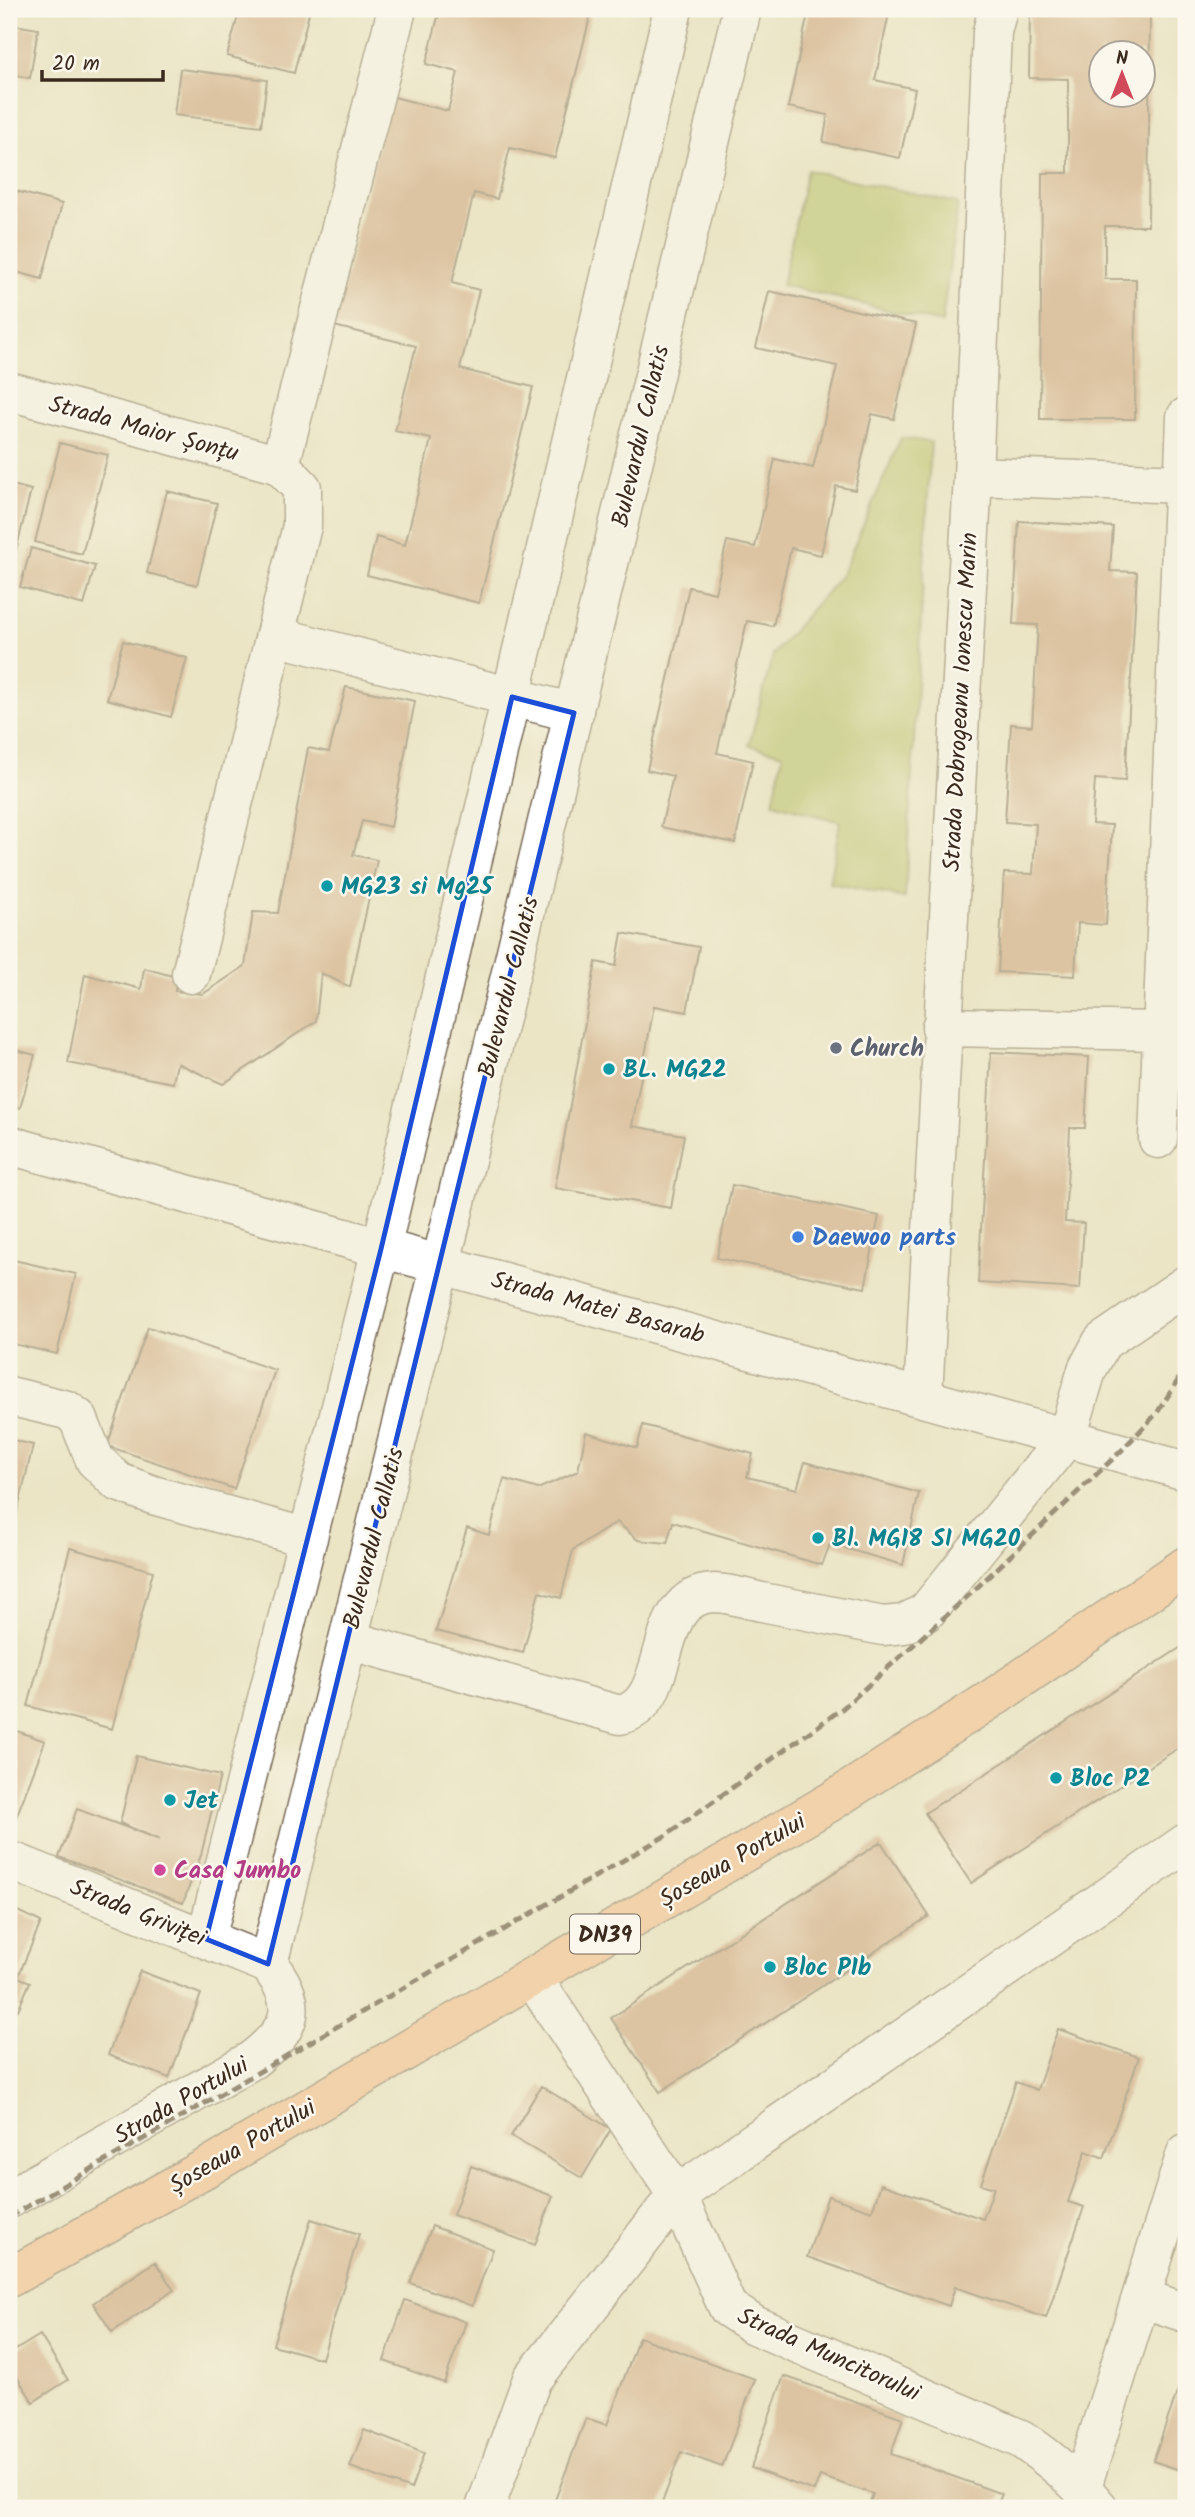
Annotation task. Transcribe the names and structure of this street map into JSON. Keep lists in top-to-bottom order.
{
  "streets": {
    "main road": ["Șoseaua Portului", "DN39"],
    "street": [
      "Strada Maior Șonțu",
      "Bulevardul Callatis",
      "Strada Dobrogeanu Ionescu Marin",
      "Strada Matei Basarab",
      "Strada Griviței",
      "Strada Portului",
      "Strada Muncitorului"
    ]
  },
  "crossings": [
    ["Bulevardul Callatis", "Strada Matei Basarab"],
    ["Bulevardul Callatis", "Strada Griviței"],
    ["Bulevardul Callatis", "Strada Portului"],
    ["Strada Dobrogeanu Ionescu Marin", "Strada Matei Basarab"],
    ["Șoseaua Portului", "Strada Muncitorului"],
    ["Strada Griviței", "Strada Portului"]
  ],
  "places": [
    "MG23 si Mg25",
    "Church",
    "BL. MG22",
    "Daewoo parts",
    "Bl. MG18 SI MG20",
    "Bloc P2",
    "Jet",
    "Casa Jumbo",
    "Bloc P1b"
  ],
  "scale_bar": "20 m",
  "north": "top"
}
